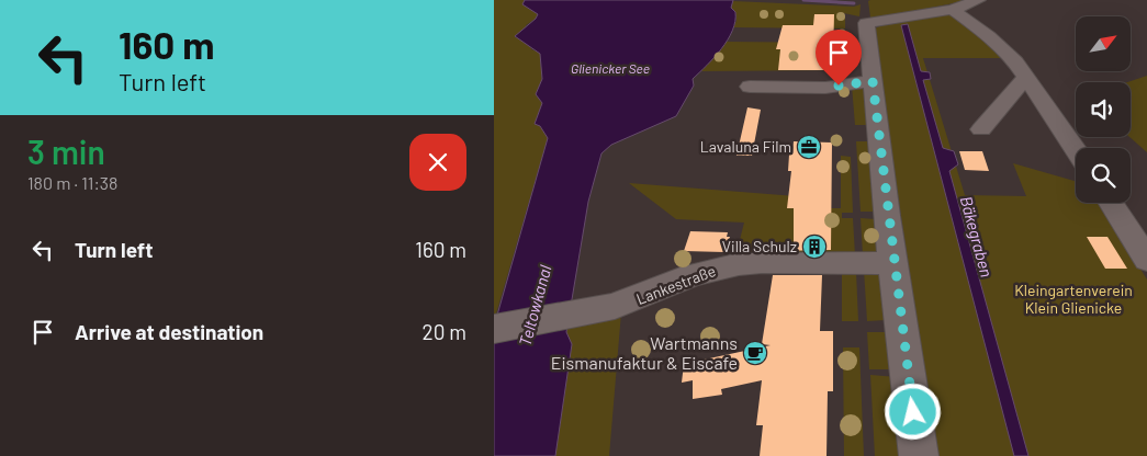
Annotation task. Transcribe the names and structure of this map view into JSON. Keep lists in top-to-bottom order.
{
  "streets": {
    "street": ["Lankestraße"]
  },
  "water": ["Glienicker See", "Bäkegraben", "Teltowkanal"],
  "parks": ["Kleingartenverein Klein Glienicke"],
  "places": {
    "office": ["Lavaluna Film"],
    "building": ["Villa Schulz"],
    "cafe": ["Wartmanns Eismanufaktur & Eiscafe"]
  },
  "north": "top right",
  "page": {
    "turn": ["160 m", "Turn left"],
    "heading": ["3 min", "180 m · 11:38"],
    "list": [
      {
        "name": "Turn left",
        "value": "160 m"
      },
      {
        "name": "Arrive at destination",
        "value": "20 m"
      }
    ]
  }
}
